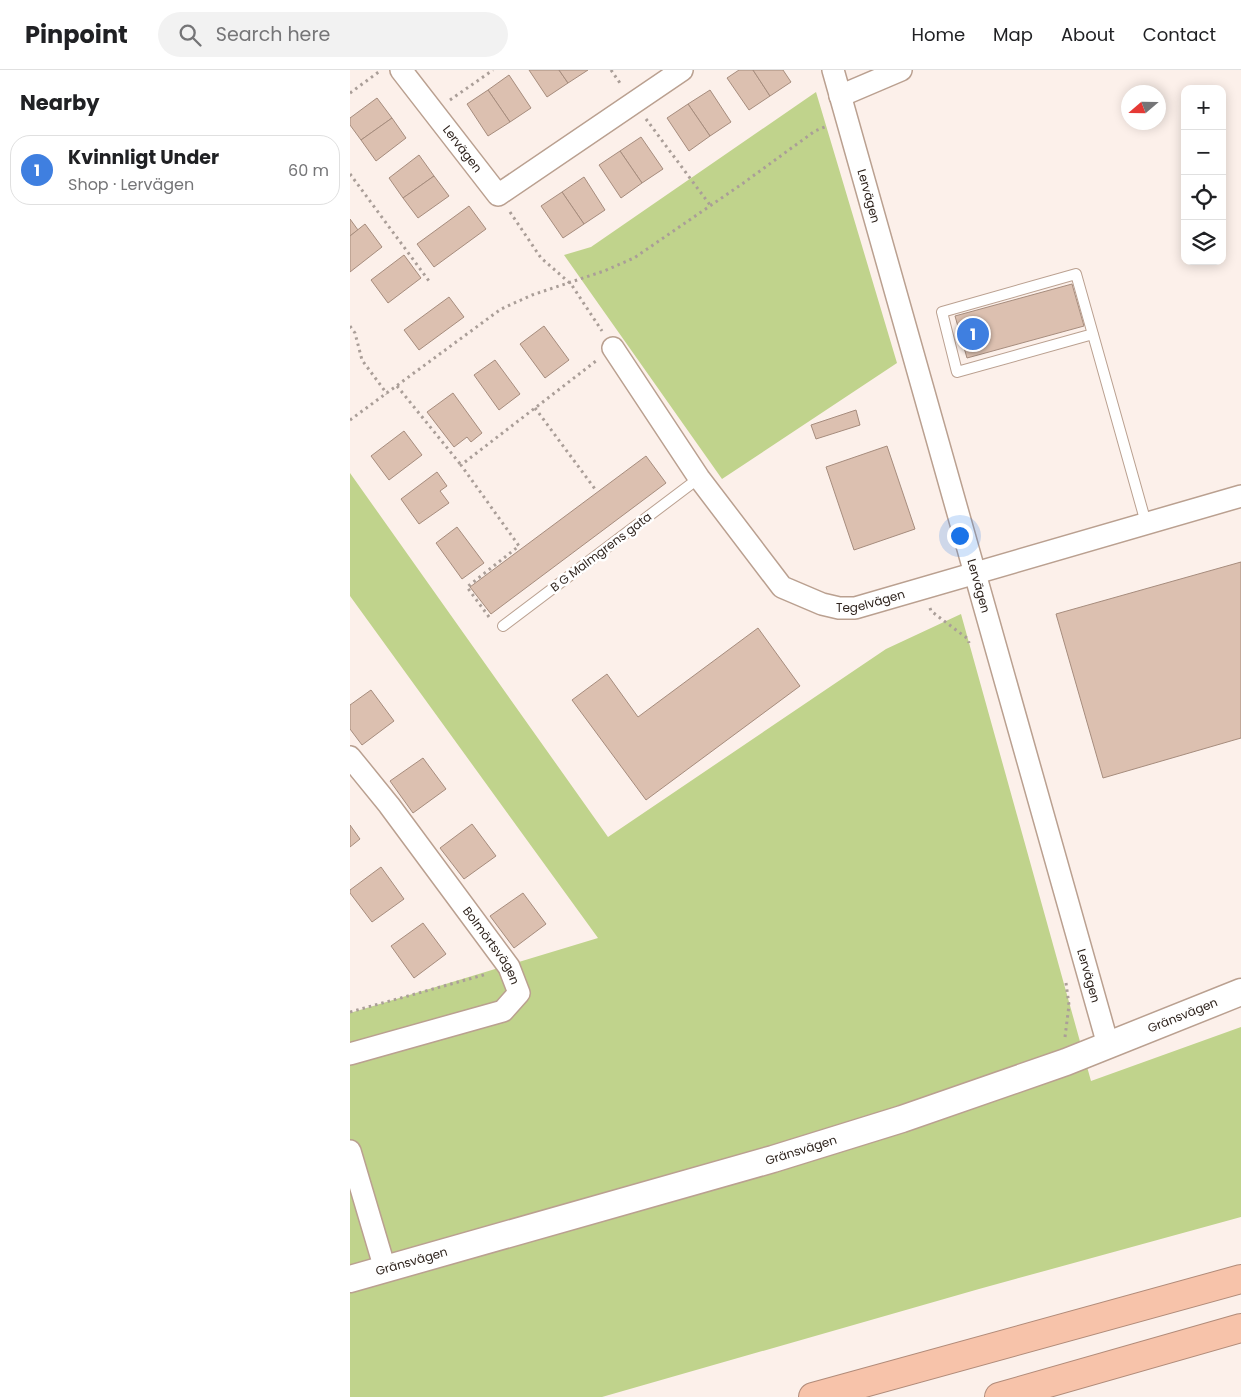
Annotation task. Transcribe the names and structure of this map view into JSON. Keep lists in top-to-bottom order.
{
  "streets": {
    "street": [
      "Lervägen",
      "Tegelvägen",
      "Bolmörtsvägen",
      "Gränsvägen"
    ],
    "lane": ["B G Malmgrens gata"]
  },
  "crossings": [
    ["Lervägen", "Tegelvägen"],
    ["Lervägen", "Gränsvägen"],
    ["B G Malmgrens gata", "Tegelvägen"]
  ],
  "north": "left",
  "page": {
    "header": "Pinpoint",
    "search": "Search here",
    "nav": [
      "Home",
      "Map",
      "About",
      "Contact"
    ],
    "heading": "Nearby",
    "map_buttons": ["+", "−"],
    "list": [
      {
        "mark": "1",
        "name": "Kvinnligt Under",
        "note": "Shop · Lervägen",
        "value": "60 m"
      }
    ],
    "pins": "1"
  }
}
